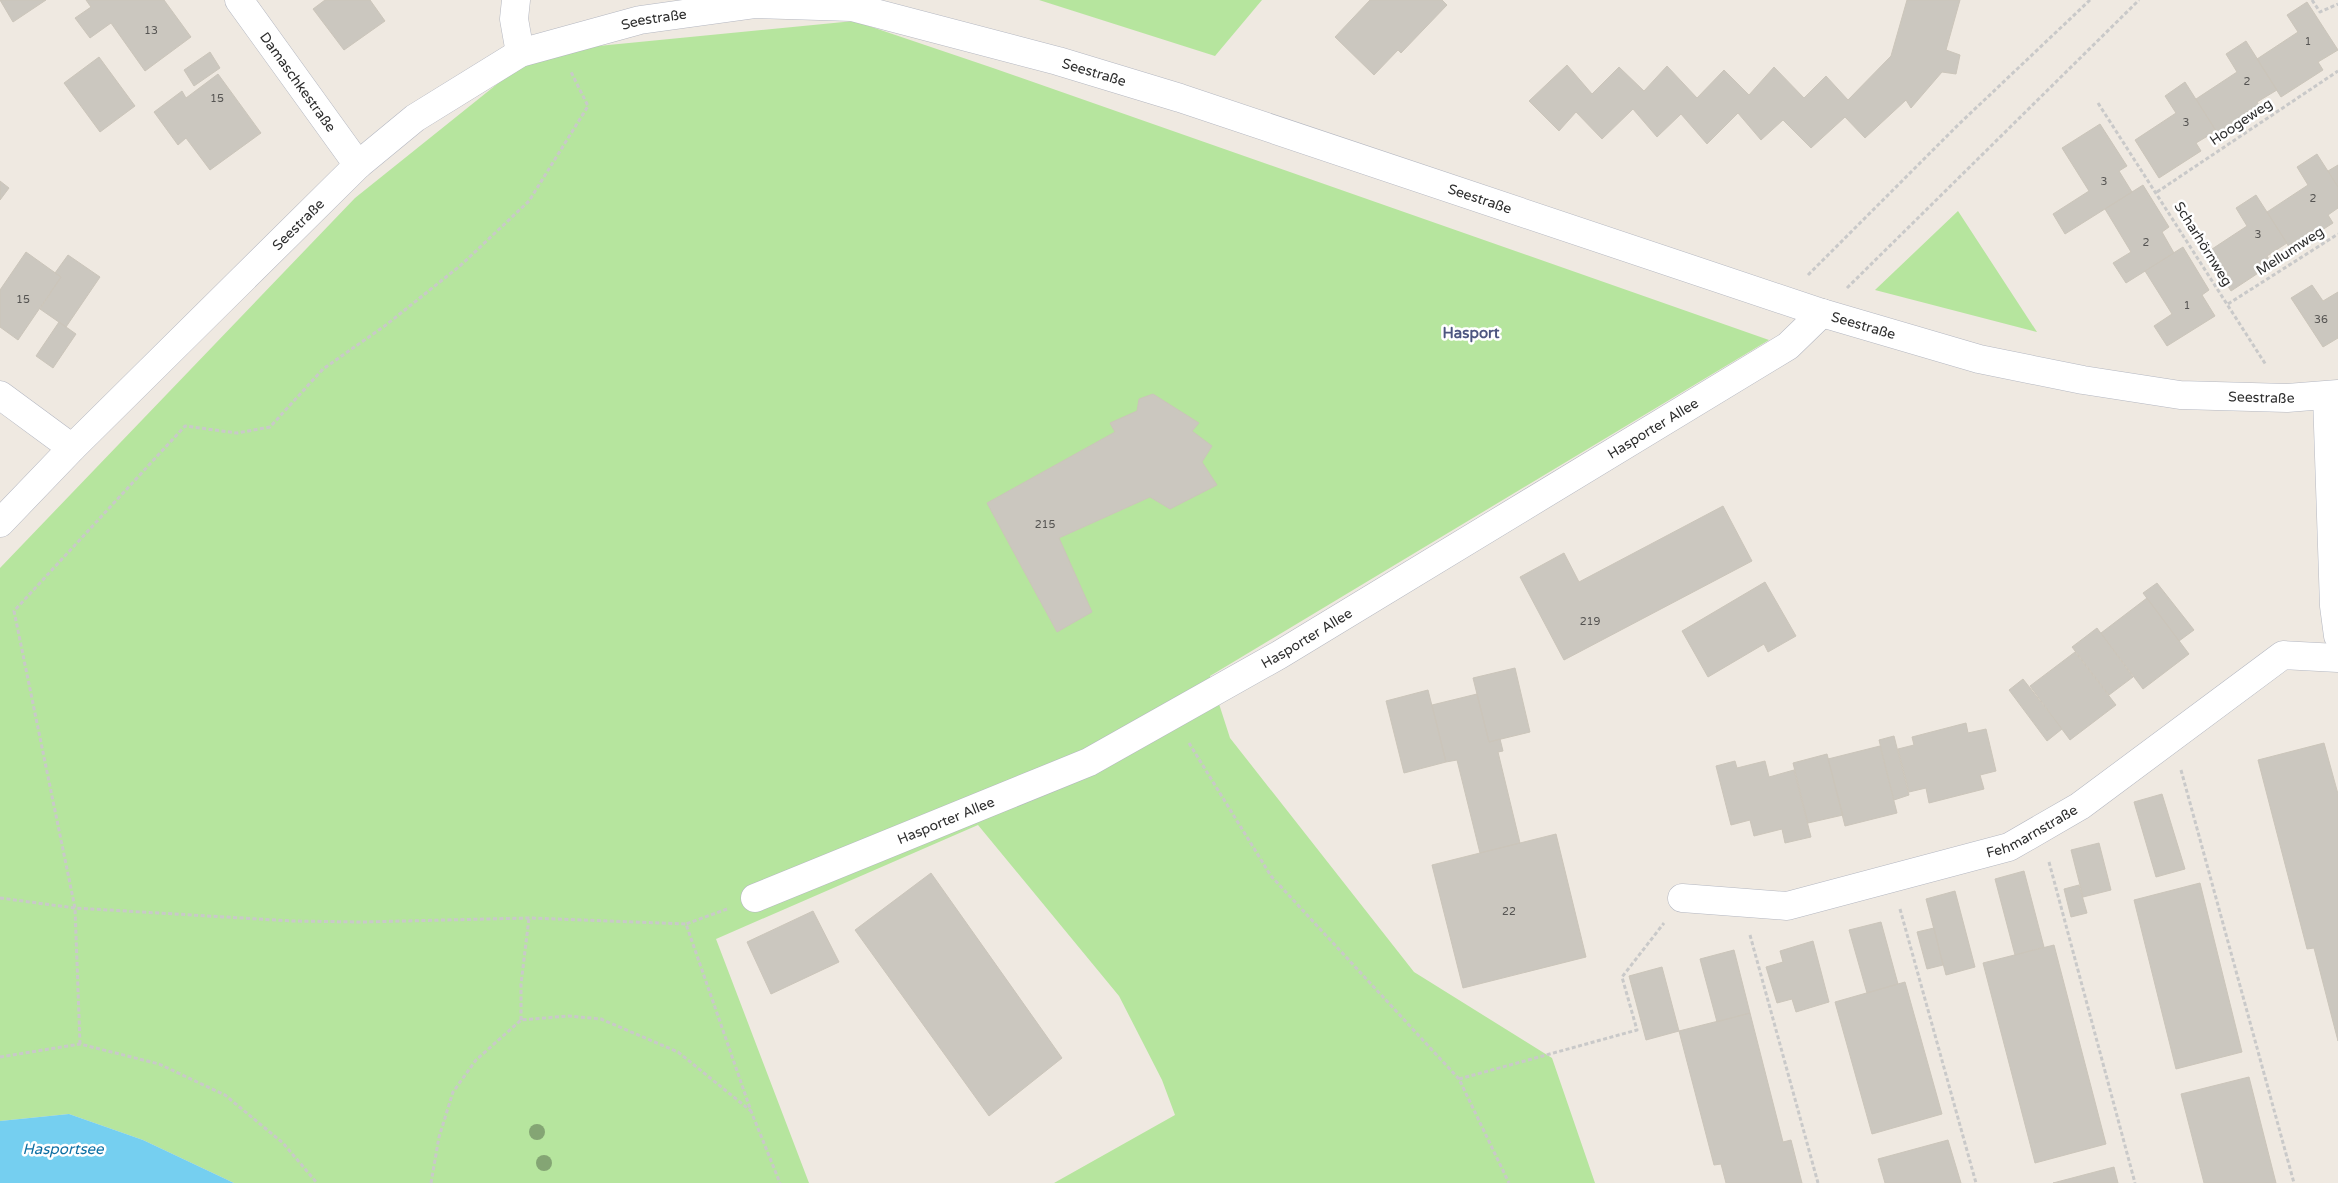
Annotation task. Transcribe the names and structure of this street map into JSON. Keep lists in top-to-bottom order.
{
  "streets": {
    "street": [
      "Seestraße",
      "Damaschkestraße",
      "Hasporter Allee",
      "Fehmarnstraße"
    ],
    "path": ["Hoogeweg", "Scharhörnweg", "Mellumweg"]
  },
  "crossings": [
    ["Seestraße", "Damaschkestraße"],
    ["Seestraße", "Scharhörnweg"],
    ["Seestraße", "Hasporter Allee"],
    ["Hoogeweg", "Scharhörnweg"],
    ["Scharhörnweg", "Mellumweg"]
  ],
  "districts": ["Hasport"],
  "water": ["Hasportsee"],
  "house_numbers": [
    "13",
    "1",
    "2",
    "15",
    "3",
    "3",
    "2",
    "3",
    "2",
    "15",
    "1",
    "36",
    "215",
    "219",
    "22"
  ]
}
